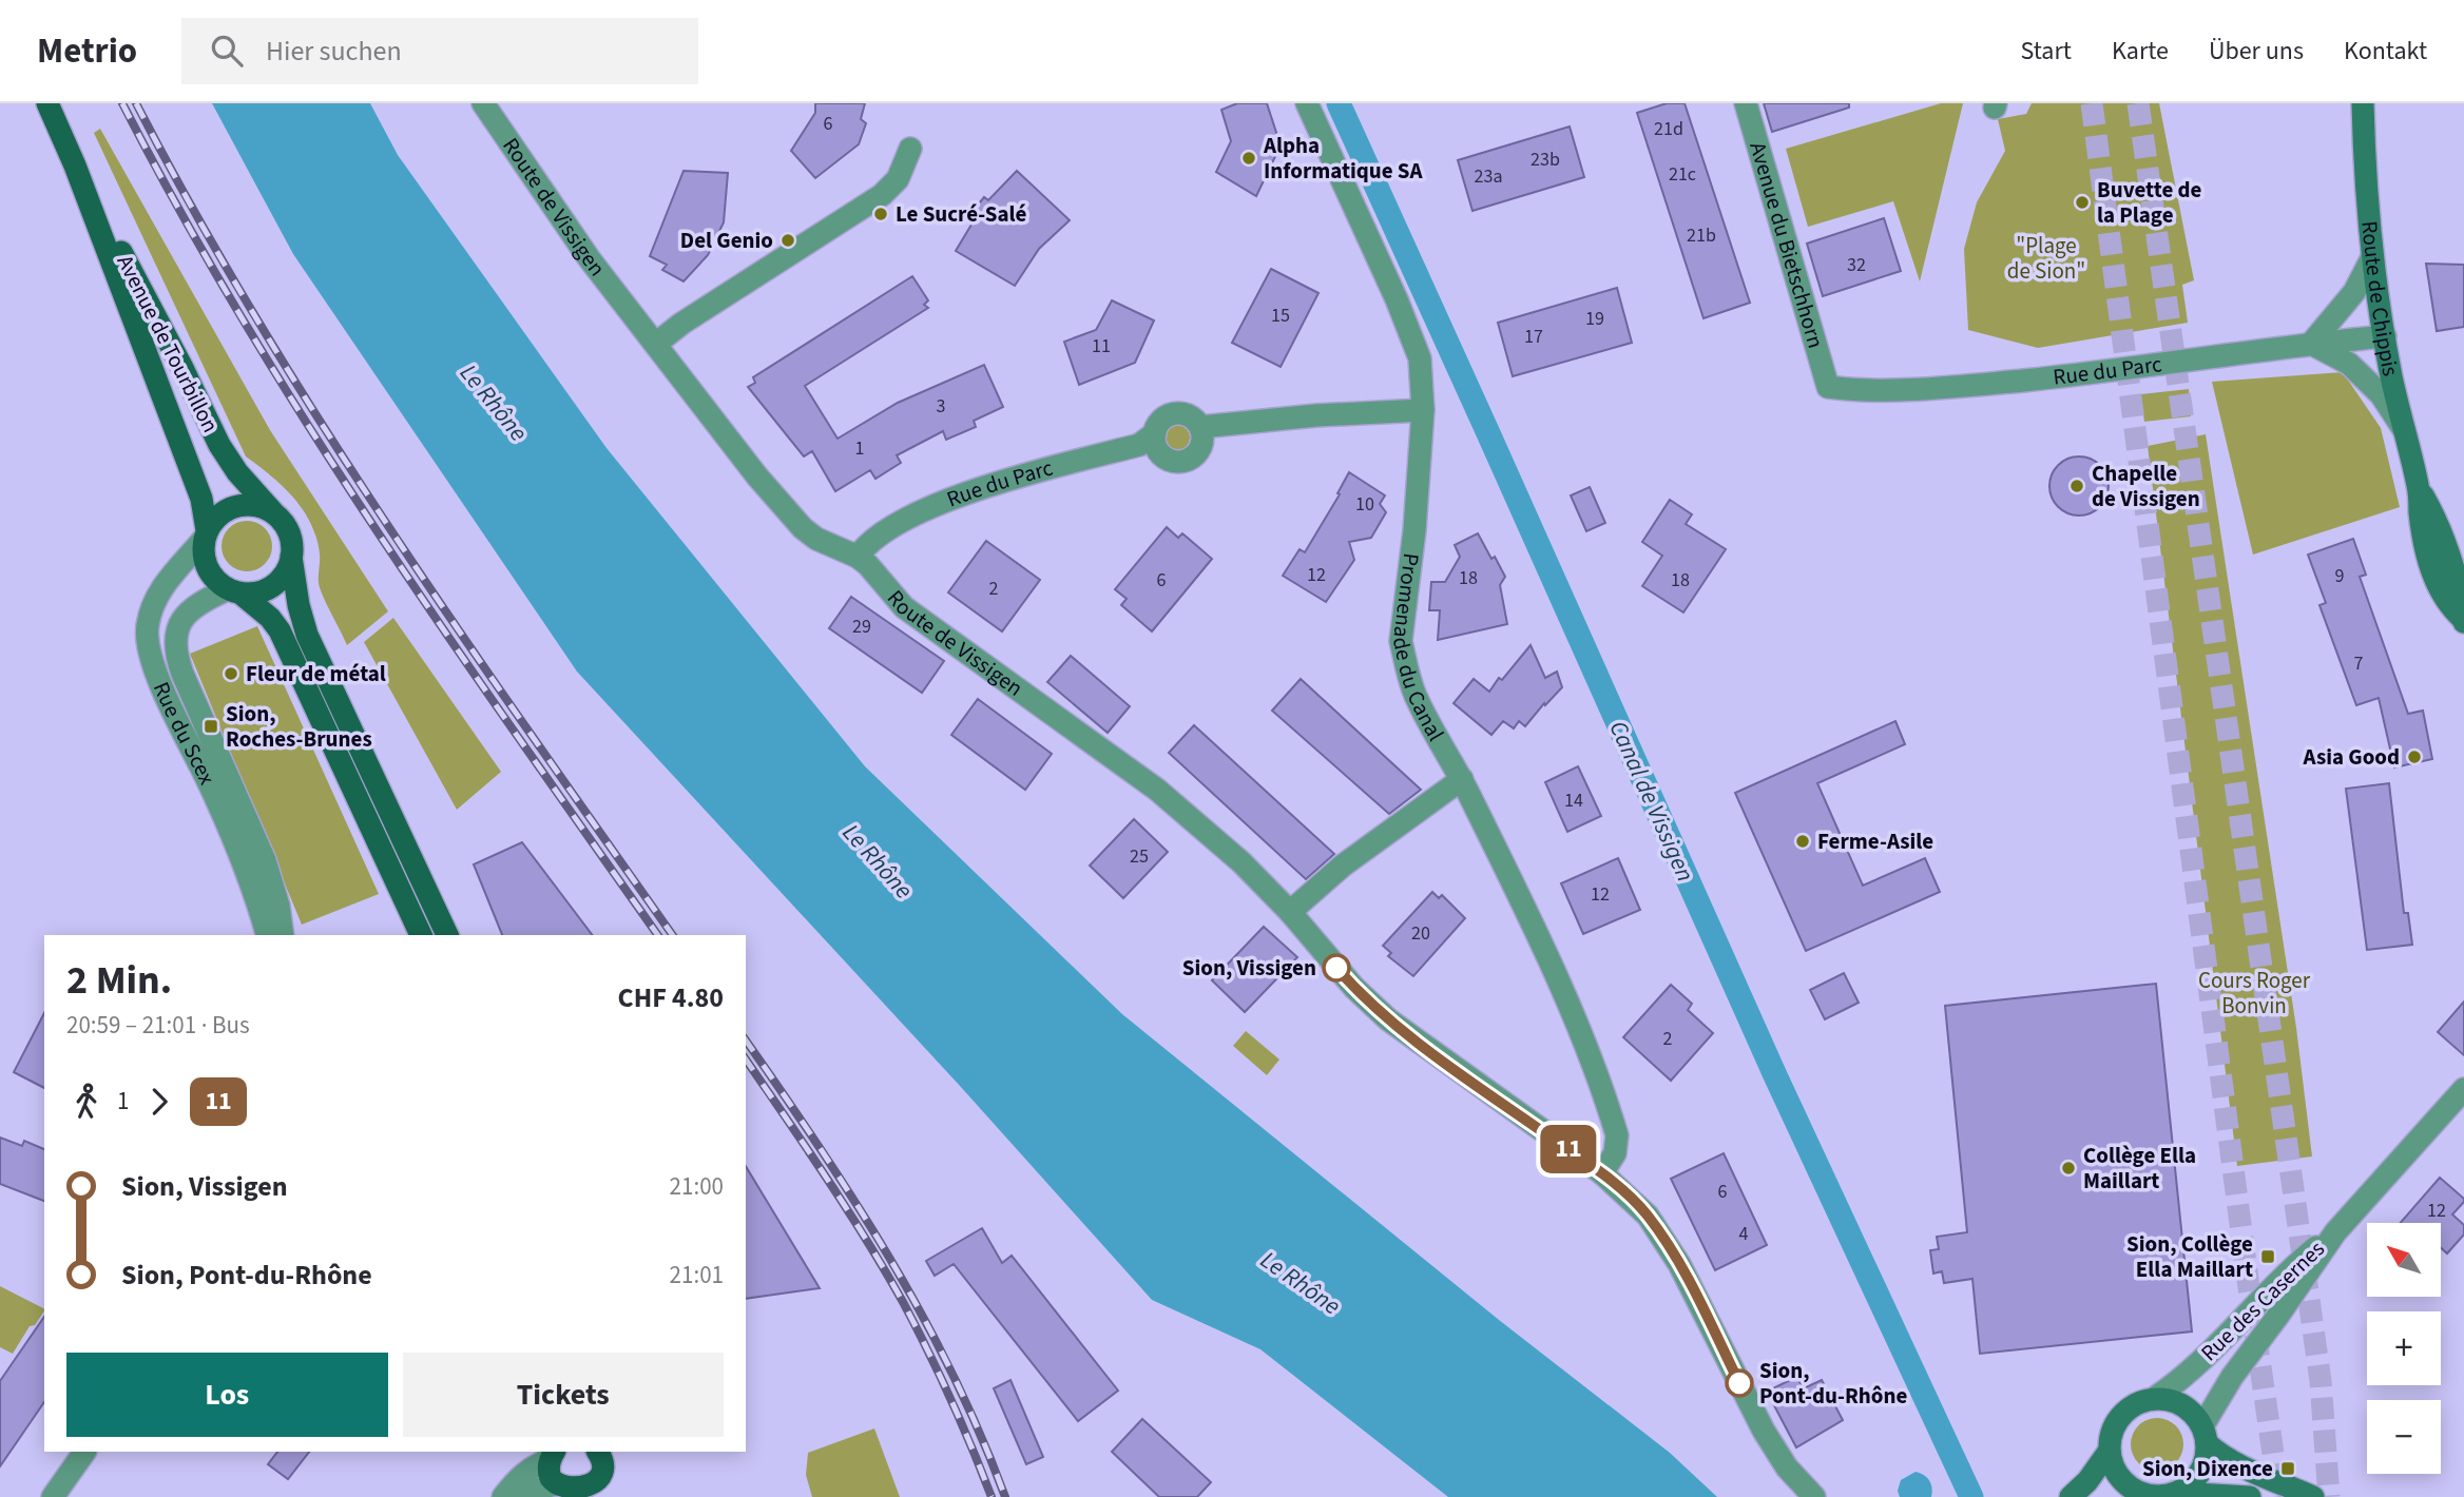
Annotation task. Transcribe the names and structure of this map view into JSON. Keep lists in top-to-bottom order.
{
  "streets": {
    "main road": ["Avenue de Tourbillon"],
    "street": [
      "Route de Vissigen",
      "Avenue du Bietschhorn",
      "Route de Chippis",
      "Rue du Parc",
      "Promenade du Canal",
      "Rue du Scex",
      "Rue des Casernes"
    ]
  },
  "crossings": [
    ["Route de Vissigen", "Rue du Parc"],
    ["Route de Vissigen", "Promenade du Canal"],
    ["Avenue du Bietschhorn", "Rue du Parc"],
    ["Route de Chippis", "Rue du Parc"],
    ["Avenue de Tourbillon", "Rue du Scex"],
    ["Rue du Parc", "Promenade du Canal"]
  ],
  "water": ["Le Rhône", "Canal de Vissigen"],
  "parks": ["\"Plage de Sion\"", "Cours Roger Bonvin"],
  "places": {
    "other": [
      "Alpha Informatique SA",
      "Buvette de la Plage",
      "Le Sucré-Salé",
      "Del Genio",
      "Chapelle de Vissigen",
      "Fleur de métal",
      "Asia Good",
      "Ferme-Asile",
      "Sion, Vissigen",
      "Collège Ella Maillart",
      "Sion, Pont-du-Rhône"
    ],
    "transit": ["Sion, Roches-Brunes", "Sion, Collège Ella Maillart", "Sion, Dixence"]
  },
  "lines": ["bus line 11"],
  "house_numbers": [
    "6",
    "21d",
    "23b",
    "21c",
    "23a",
    "21b",
    "32",
    "15",
    "19",
    "17",
    "11",
    "3",
    "1",
    "10",
    "12",
    "9",
    "18",
    "6",
    "18",
    "2",
    "29",
    "7",
    "14",
    "25",
    "12",
    "20",
    "2",
    "6",
    "12",
    "4"
  ],
  "north": "top left",
  "page": {
    "header": "Metrio",
    "search": "Hier suchen",
    "nav": [
      "Start",
      "Karte",
      "Über uns",
      "Kontakt"
    ],
    "on_map": "11",
    "heading": ["2 Min.", "20:59 – 21:01 · Bus", "CHF 4.80"],
    "legs": ["1", "11"],
    "list": [
      {
        "name": "Sion, Vissigen",
        "value": "21:00"
      },
      {
        "name": "Sion, Pont-du-Rhône",
        "value": "21:01"
      }
    ],
    "map_buttons": ["+", "−"],
    "buttons": ["Los", "Tickets"]
  }
}
